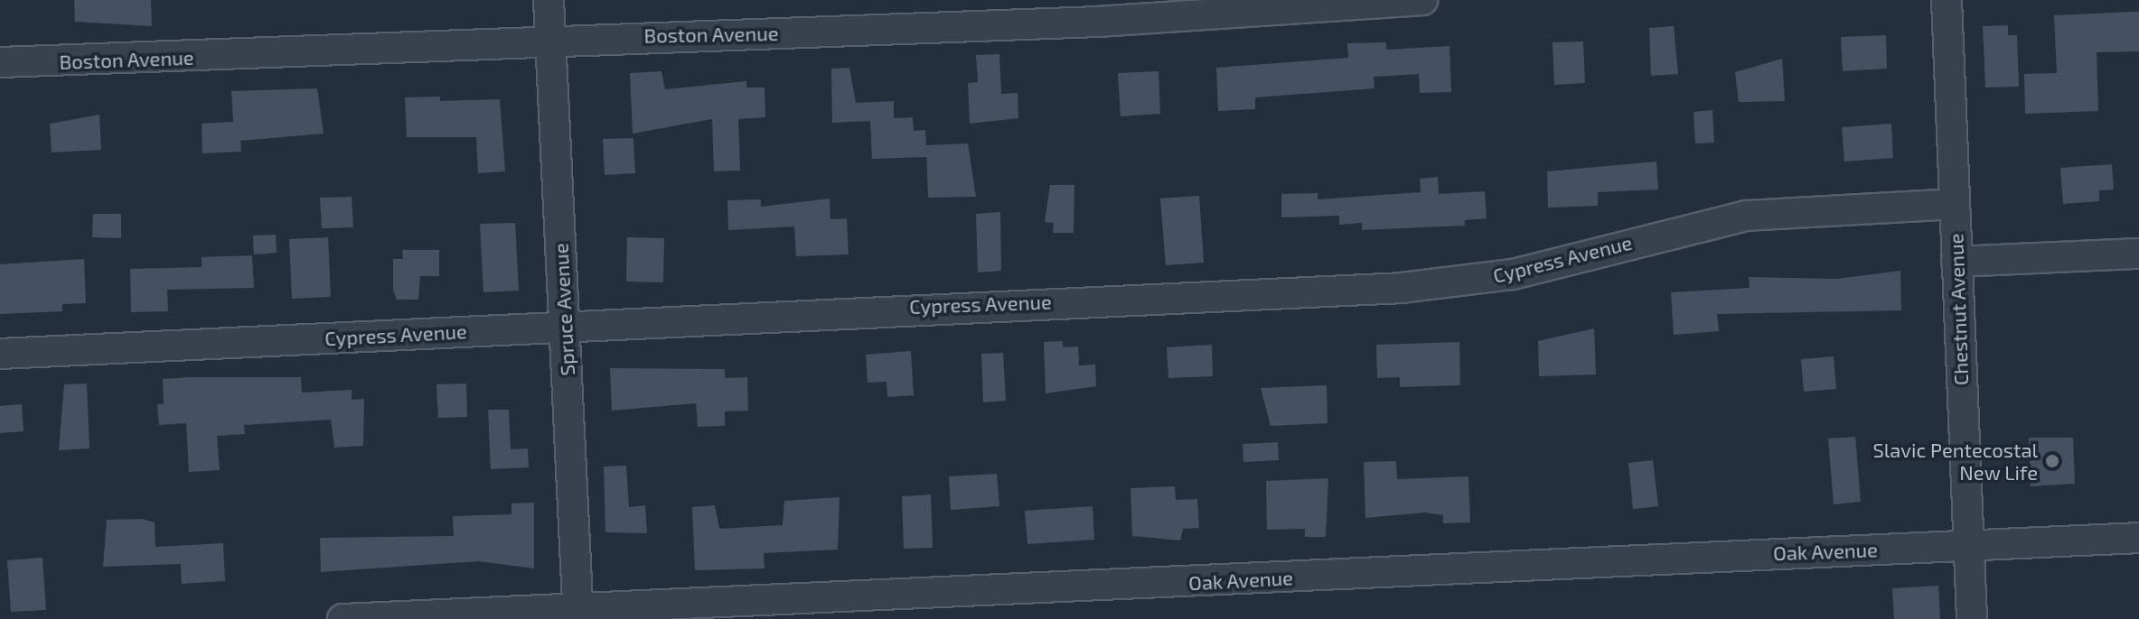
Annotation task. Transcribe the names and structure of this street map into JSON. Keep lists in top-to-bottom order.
{
  "streets": {
    "street": [
      "Boston Avenue",
      "Cypress Avenue",
      "Spruce Avenue",
      "Chestnut Avenue",
      "Oak Avenue"
    ]
  },
  "crossings": [
    ["Boston Avenue", "Spruce Avenue"],
    ["Cypress Avenue", "Spruce Avenue"],
    ["Cypress Avenue", "Chestnut Avenue"],
    ["Spruce Avenue", "Oak Avenue"],
    ["Chestnut Avenue", "Oak Avenue"]
  ],
  "places": ["Slavic Pentecostal New Life"]
}
